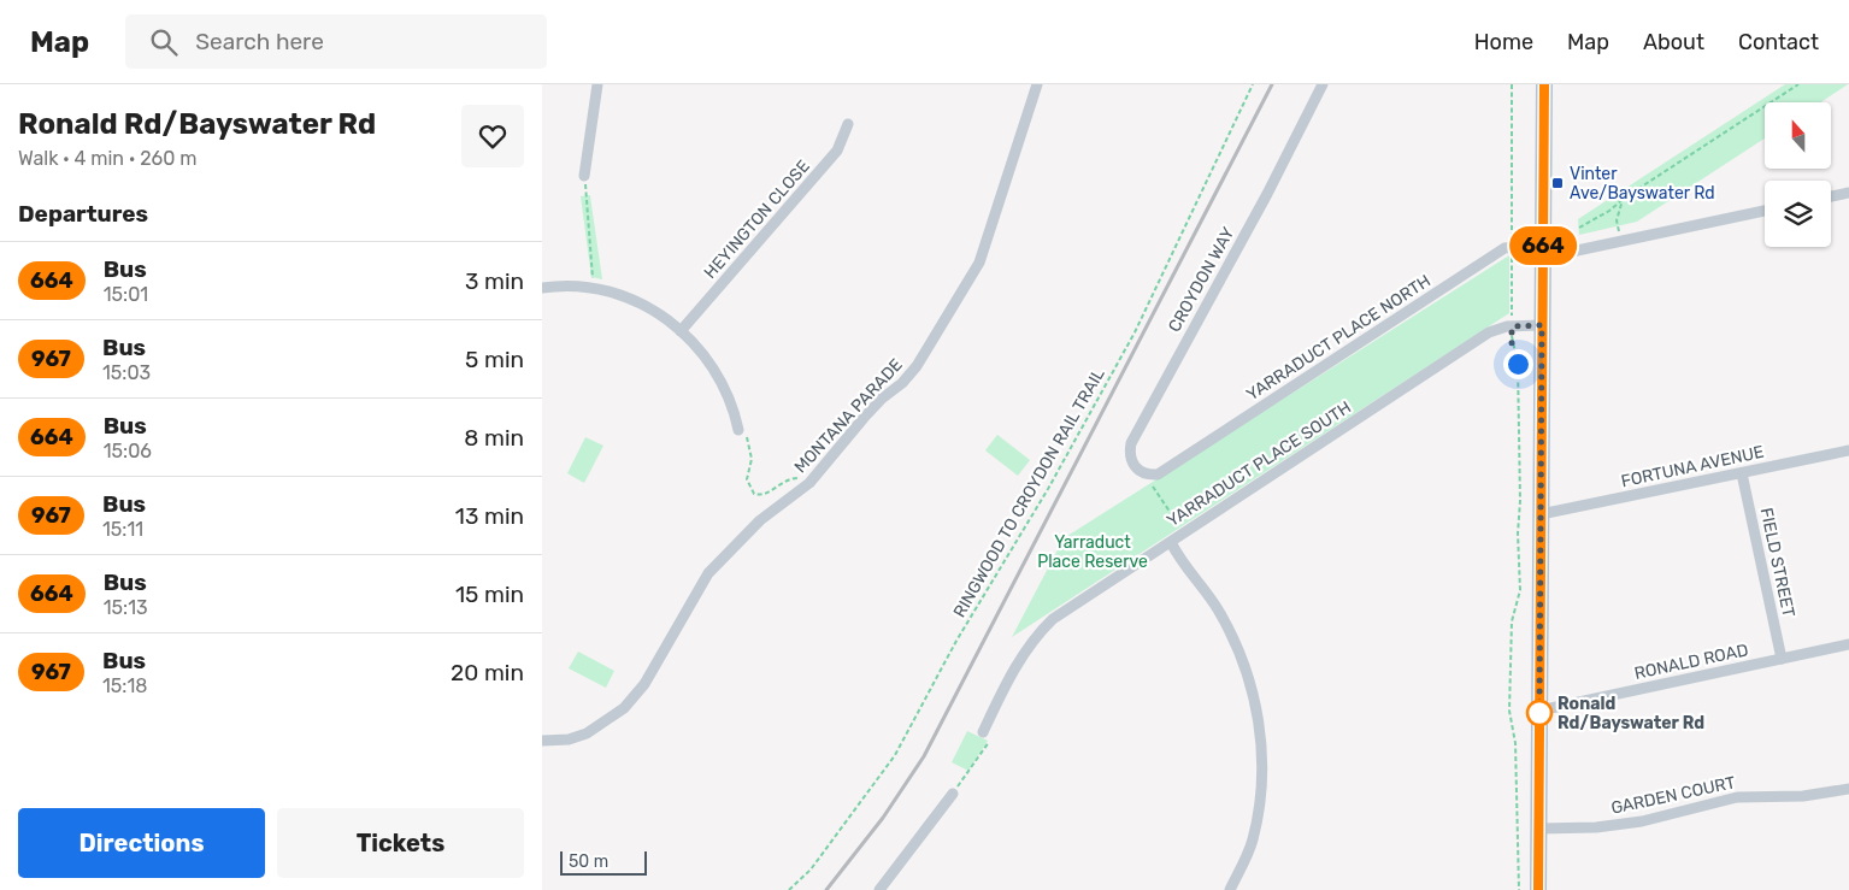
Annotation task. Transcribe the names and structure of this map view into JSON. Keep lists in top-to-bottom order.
{
  "streets": {
    "street": [
      "HEYINGTON CLOSE",
      "CROYDON WAY",
      "YARRADUCT PLACE NORTH",
      "MONTANA PARADE",
      "YARRADUCT PLACE SOUTH",
      "FORTUNA AVENUE",
      "FIELD STREET",
      "RONALD ROAD",
      "GARDEN COURT"
    ],
    "path": ["RINGWOOD TO CROYDON RAIL TRAIL"]
  },
  "crossings": [
    ["CROYDON WAY", "YARRADUCT PLACE NORTH"],
    ["FORTUNA AVENUE", "FIELD STREET"],
    ["FIELD STREET", "RONALD ROAD"]
  ],
  "parks": ["Yarraduct Place Reserve"],
  "places": {
    "transit": ["Vinter Ave/Bayswater Rd"],
    "other": ["Ronald Rd/Bayswater Rd"]
  },
  "lines": ["bus line 664"],
  "scale_bar": "50 m",
  "north": "top",
  "page": {
    "header": "Map",
    "search": "Search here",
    "nav": [
      "Home",
      "Map",
      "About",
      "Contact"
    ],
    "heading": [
      ["Ronald Rd/Bayswater Rd", "Walk · 4 min · 260 m"],
      "Departures"
    ],
    "on_map": "664",
    "list": [
      {
        "mark": "664",
        "name": "Bus",
        "note": "15:01",
        "value": "3 min"
      },
      {
        "mark": "967",
        "name": "Bus",
        "note": "15:03",
        "value": "5 min"
      },
      {
        "mark": "664",
        "name": "Bus",
        "note": "15:06",
        "value": "8 min"
      },
      {
        "mark": "967",
        "name": "Bus",
        "note": "15:11",
        "value": "13 min"
      },
      {
        "mark": "664",
        "name": "Bus",
        "note": "15:13",
        "value": "15 min"
      },
      {
        "mark": "967",
        "name": "Bus",
        "note": "15:18",
        "value": "20 min"
      }
    ],
    "buttons": ["Directions", "Tickets"],
    "scale": "50 m"
  }
}
